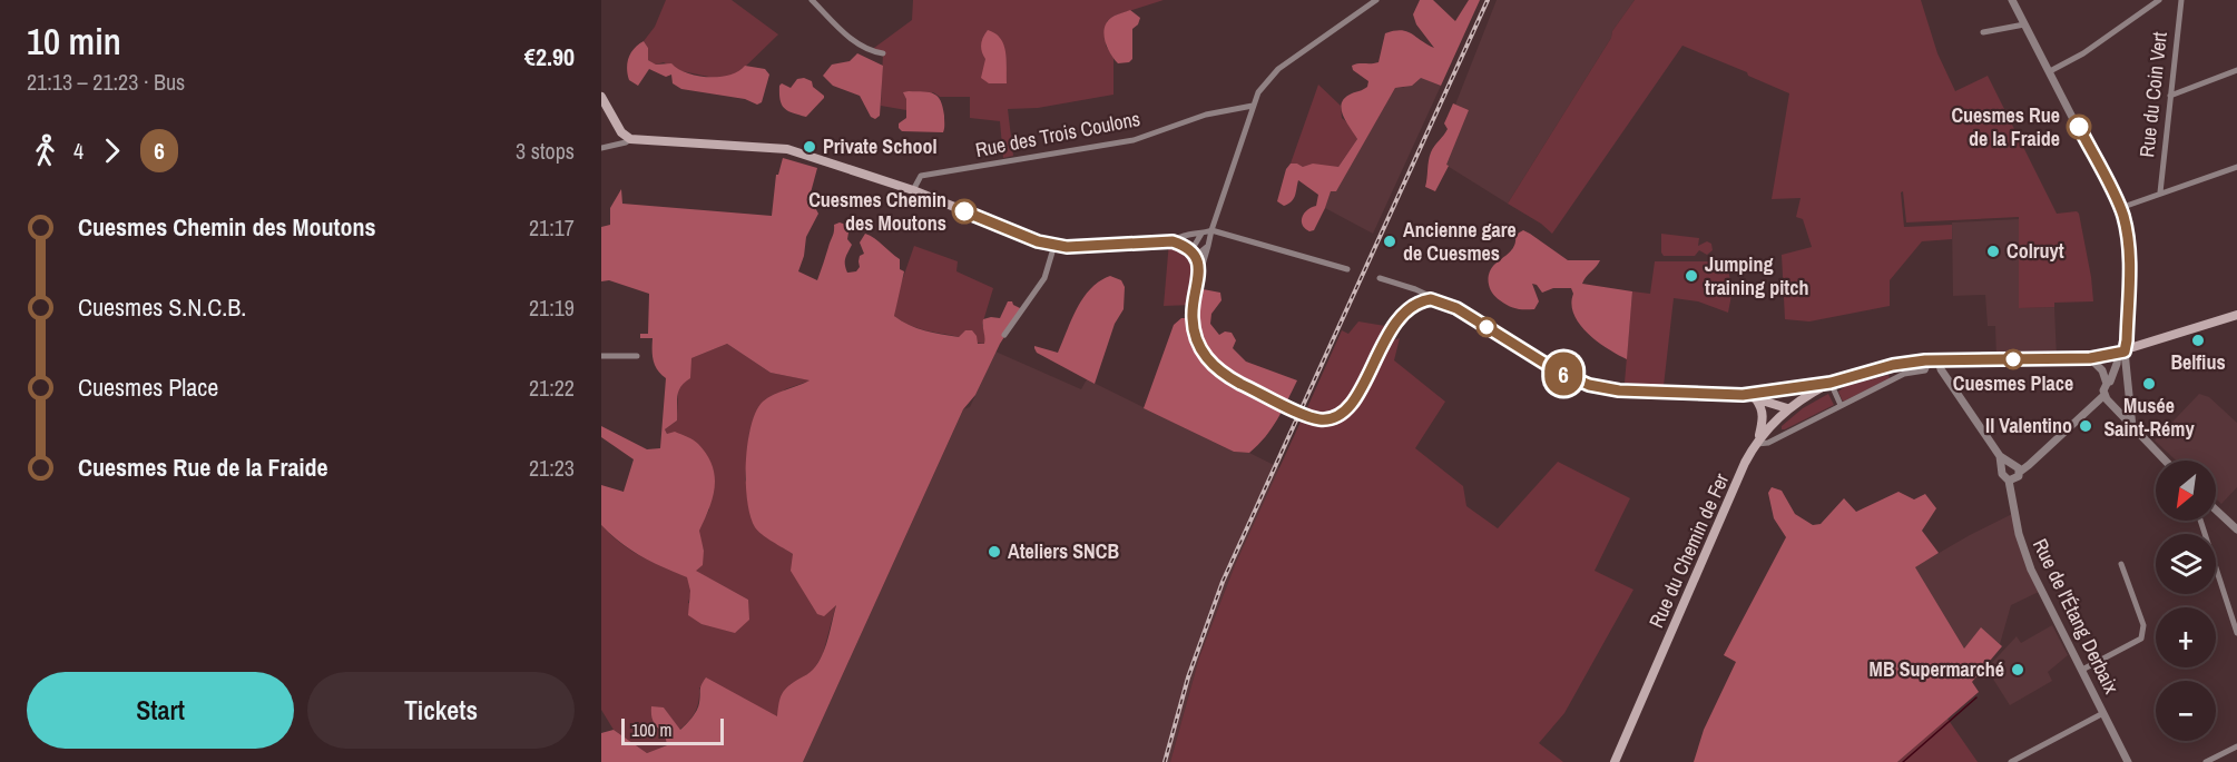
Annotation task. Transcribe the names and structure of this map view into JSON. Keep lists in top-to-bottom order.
{
  "streets": {
    "main road": ["Rue du Chemin de Fer"],
    "street": ["Rue du Coin Vert", "Rue des Trois Coulons", "Rue de l'Étang Derbaix"]
  },
  "places": [
    "Cuesmes Rue de la Fraide",
    "Private School",
    "Cuesmes Chemin des Moutons",
    "Ancienne gare de Cuesmes",
    "Colruyt",
    "Jumping training pitch",
    "Belfius",
    "Cuesmes Place",
    "Musée Saint-Rémy",
    "Il Valentino",
    "Ateliers SNCB",
    "MB Supermarché"
  ],
  "lines": ["bus line 6"],
  "scale_bar": "100 m",
  "north": "bottom left",
  "page": {
    "heading": ["10 min", "21:13 – 21:23 · Bus", "€2.90"],
    "on_map": "6",
    "legs": ["4", "6", "3 stops"],
    "list": [
      {
        "name": "Cuesmes Chemin des Moutons",
        "value": "21:17"
      },
      {
        "name": "Cuesmes S.N.C.B.",
        "value": "21:19"
      },
      {
        "name": "Cuesmes Place",
        "value": "21:22"
      },
      {
        "name": "Cuesmes Rue de la Fraide",
        "value": "21:23"
      }
    ],
    "map_buttons": ["+", "−"],
    "buttons": ["Start", "Tickets"],
    "scale": "100 m"
  }
}
